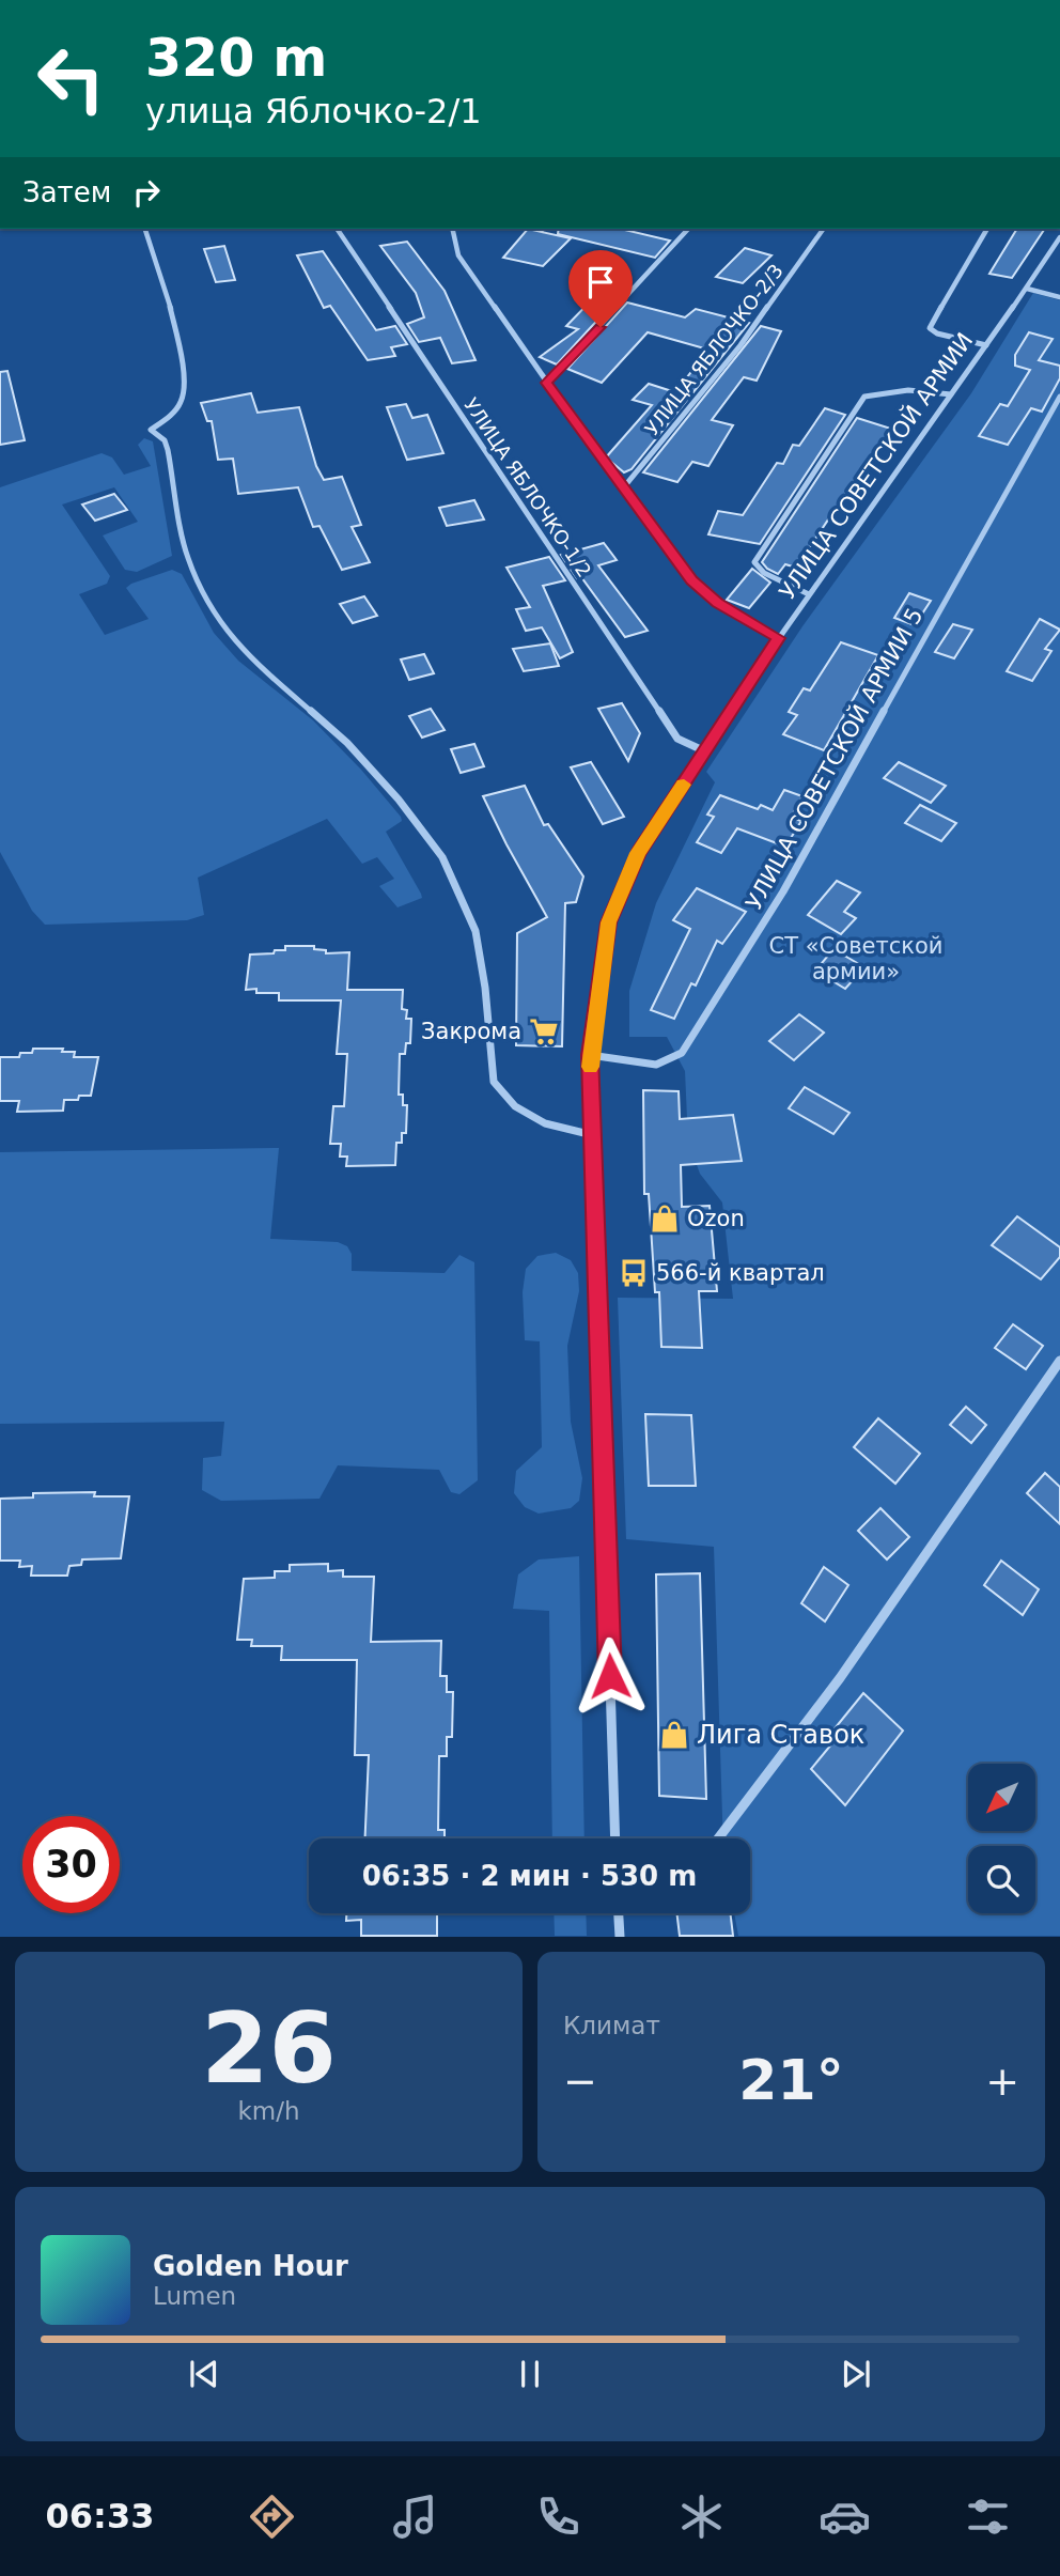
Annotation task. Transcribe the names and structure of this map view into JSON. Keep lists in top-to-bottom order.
{
  "streets": {
    "street": [
      "УЛИЦА ЯБЛОЧКО-2/3",
      "УЛИЦА СОВЕТСКОЙ АРМИИ",
      "УЛИЦА ЯБЛОЧКО-1/2",
      "УЛИЦА СОВЕТСКОЙ АРМИИ 5"
    ]
  },
  "crossings": [
    ["УЛИЦА СОВЕТСКОЙ АРМИИ", "УЛИЦА ЯБЛОЧКО-1/2"],
    ["УЛИЦА СОВЕТСКОЙ АРМИИ", "УЛИЦА СОВЕТСКОЙ АРМИИ 5"]
  ],
  "parks": ["СТ «Советской армии»"],
  "places": {
    "supermarket": ["Закрома"],
    "shop": ["Ozon", "Лига Ставок"],
    "bus stop": ["566-й квартал"]
  },
  "north": "bottom left",
  "page": {
    "turn": ["320 m", "улица Яблочко-2/1"],
    "then": "Затем",
    "limit": "30",
    "trip": "06:35 · 2 мин · 530 m",
    "tile": [
      ["26", "km/h"],
      "Климат"
    ],
    "heat": ["−", "21°", "+"],
    "song": ["Golden Hour", "Lumen"],
    "tabs": "06:33"
  }
}
